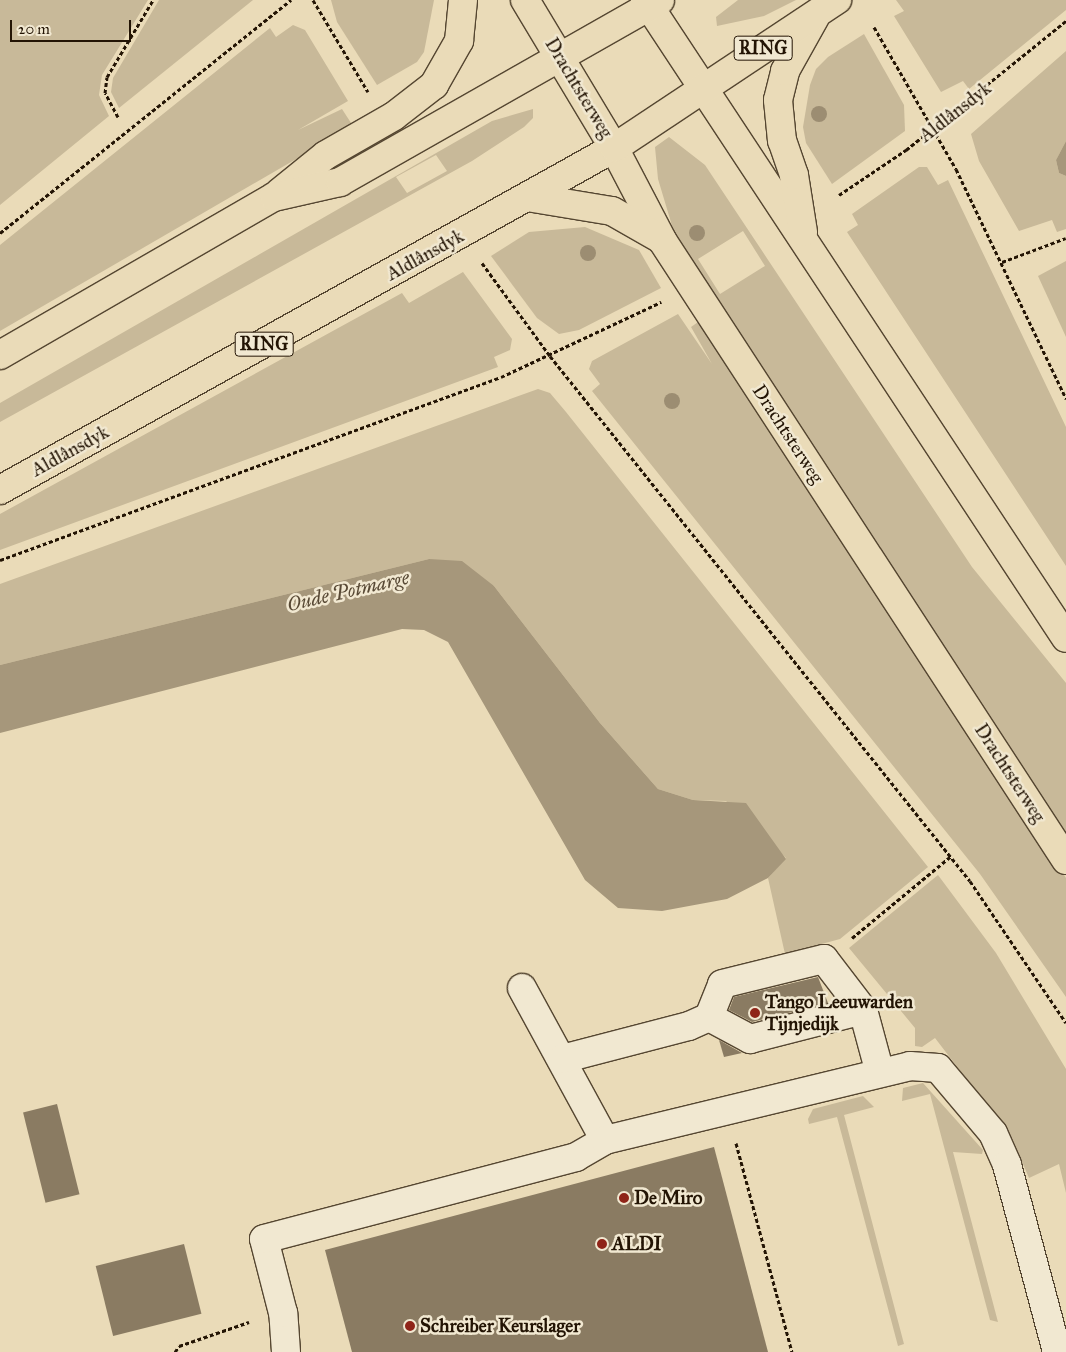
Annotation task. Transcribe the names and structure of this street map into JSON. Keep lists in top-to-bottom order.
{
  "streets": {
    "main road": ["RING", "Drachtsterweg", "Aldlânsdyk"]
  },
  "crossings": [
    ["Drachtsterweg", "Aldlânsdyk"]
  ],
  "water": ["Oude Potmarge"],
  "places": [
    "Tango Leeuwarden Tijnjedijk",
    "De Miro",
    "ALDI",
    "Schreiber Keurslager"
  ],
  "scale_bar": "20 m"
}
